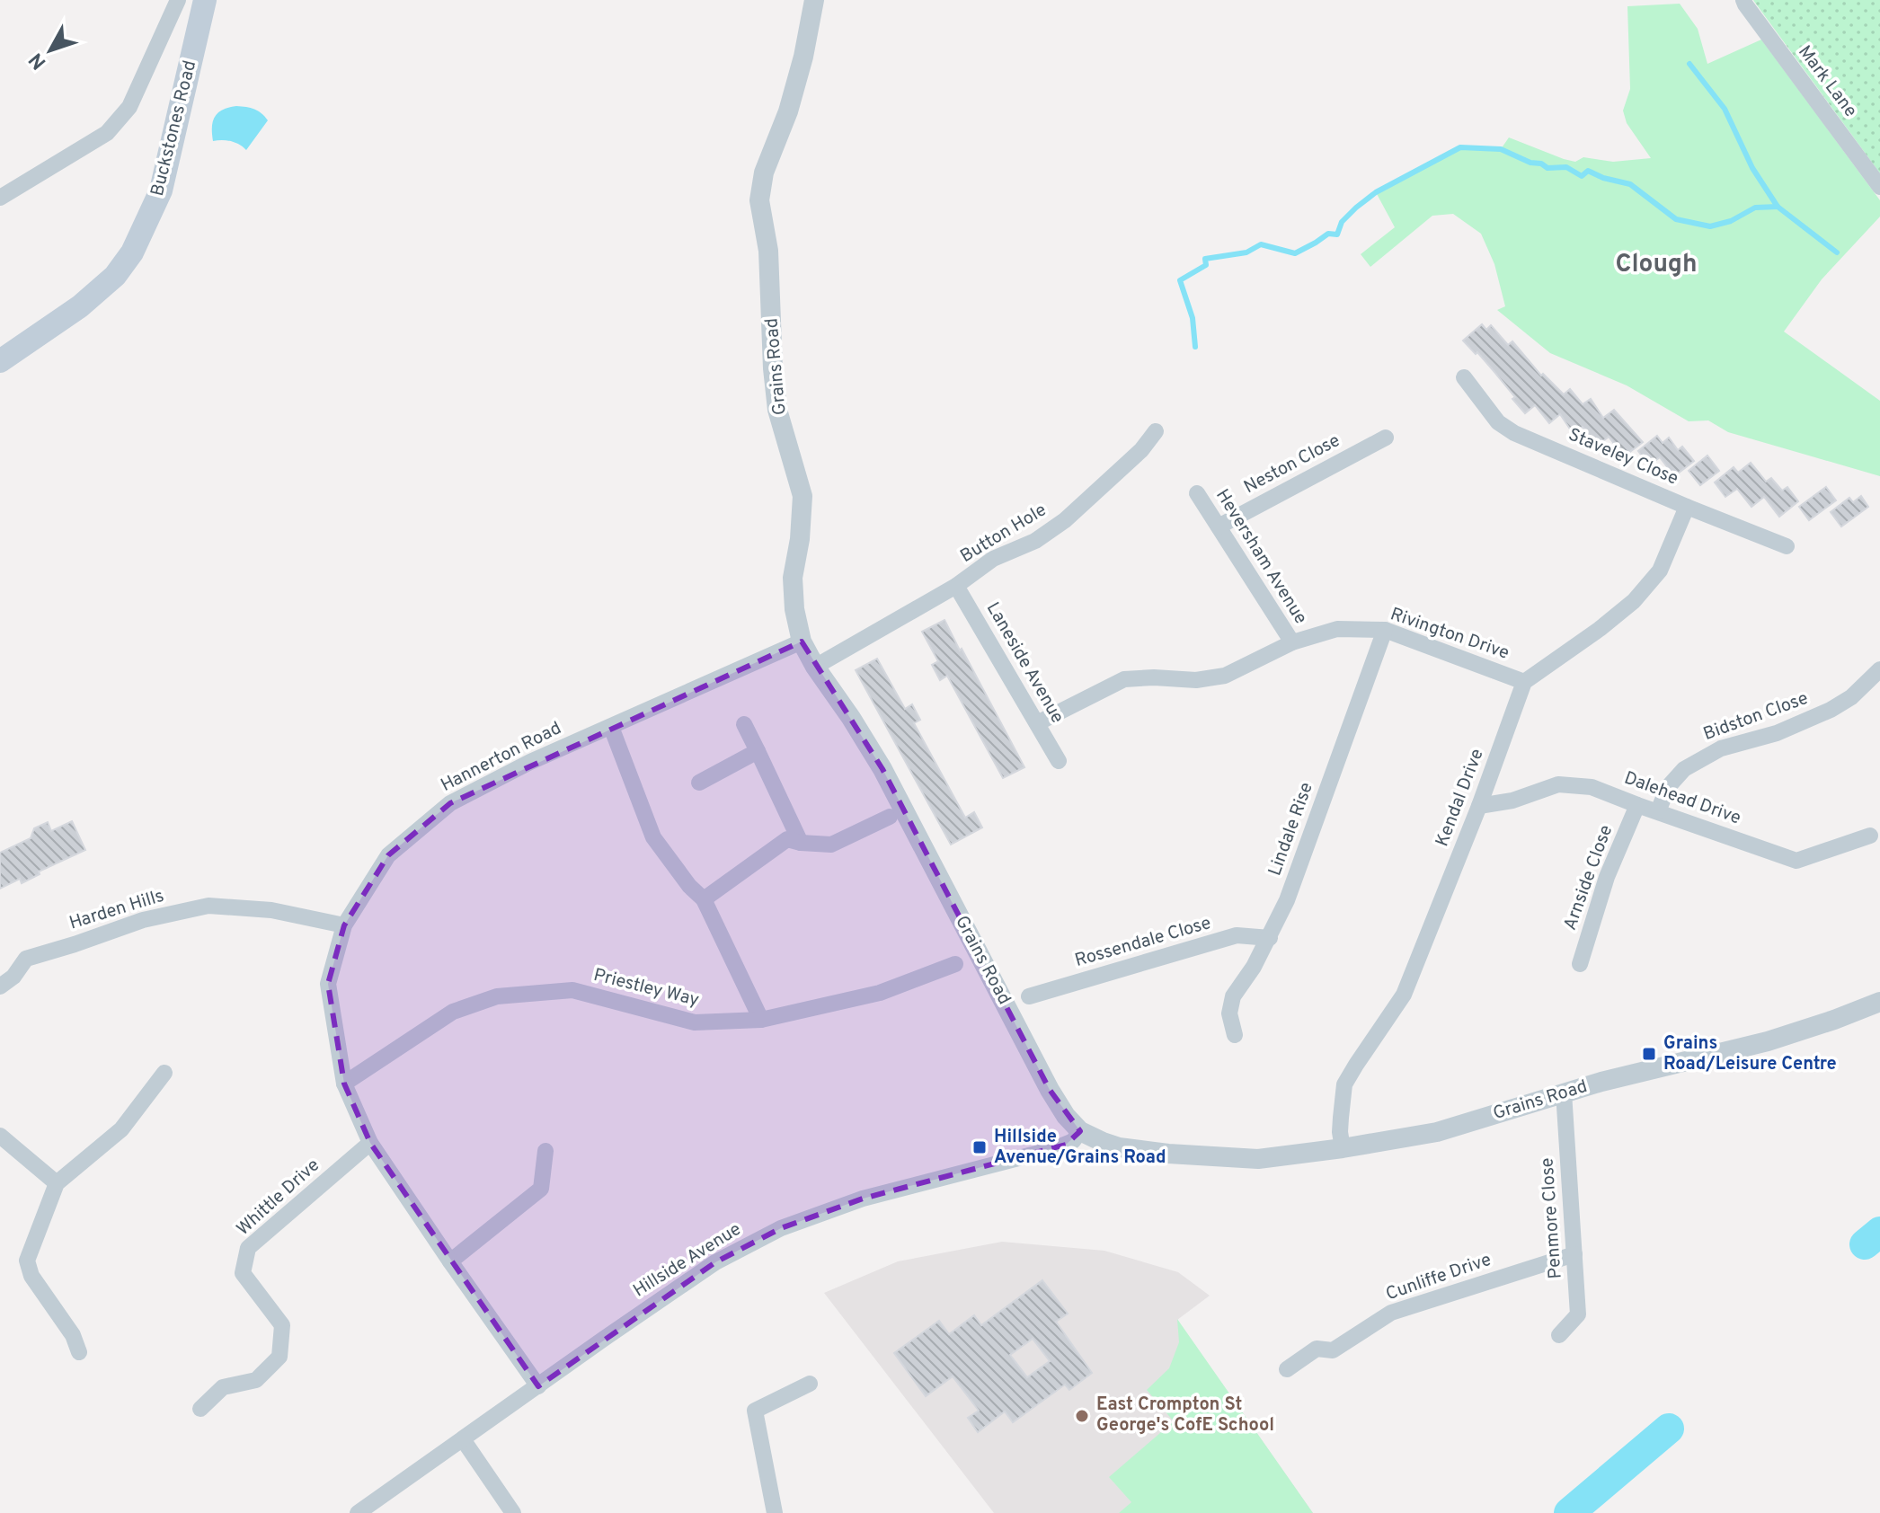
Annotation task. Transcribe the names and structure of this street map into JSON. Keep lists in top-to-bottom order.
{
  "streets": {
    "main road": ["Buckstones Road"],
    "street": [
      "Mark Lane",
      "Grains Road",
      "Staveley Close",
      "Neston Close",
      "Button Hole",
      "Heversham Avenue",
      "Rivington Drive",
      "Laneside Avenue",
      "Bidston Close",
      "Hannerton Road",
      "Kendal Drive",
      "Dalehead Drive",
      "Lindale Rise",
      "Arnside Close",
      "Harden Hills",
      "Rossendale Close",
      "Priestley Way",
      "Whittle Drive",
      "Penmore Close",
      "Hillside Avenue",
      "Cunliffe Drive"
    ]
  },
  "crossings": [
    ["Grains Road", "Button Hole"],
    ["Grains Road", "Hannerton Road"],
    ["Grains Road", "Kendal Drive"],
    ["Grains Road", "Penmore Close"],
    ["Grains Road", "Hillside Avenue"],
    ["Neston Close", "Heversham Avenue"],
    ["Button Hole", "Laneside Avenue"],
    ["Heversham Avenue", "Rivington Drive"],
    ["Rivington Drive", "Laneside Avenue"],
    ["Rivington Drive", "Kendal Drive"],
    ["Rivington Drive", "Lindale Rise"],
    ["Bidston Close", "Dalehead Drive"],
    ["Hannerton Road", "Harden Hills"],
    ["Hannerton Road", "Priestley Way"],
    ["Hannerton Road", "Whittle Drive"],
    ["Hannerton Road", "Hillside Avenue"],
    ["Kendal Drive", "Dalehead Drive"],
    ["Dalehead Drive", "Arnside Close"],
    ["Lindale Rise", "Rossendale Close"],
    ["Penmore Close", "Cunliffe Drive"]
  ],
  "districts": ["Clough"],
  "places": {
    "transit": ["Grains Road/Leisure Centre", "Hillside Avenue/Grains Road"],
    "other": ["East Crompton St George's CofE School"]
  },
  "north": "bottom left"
}
